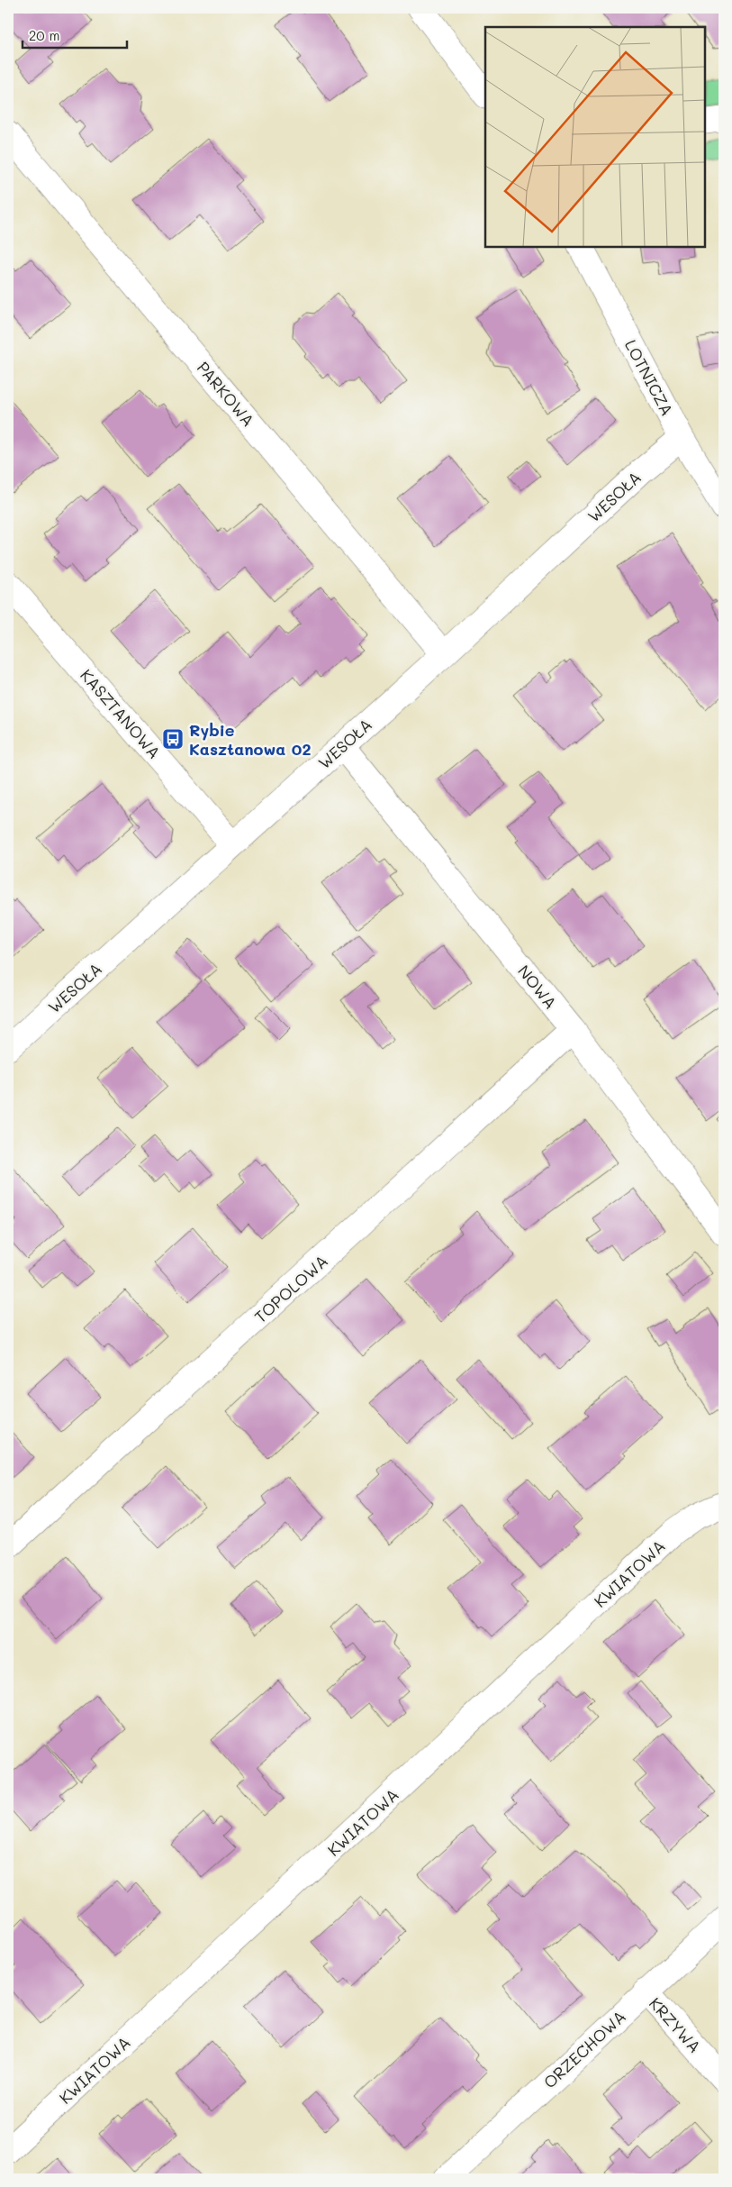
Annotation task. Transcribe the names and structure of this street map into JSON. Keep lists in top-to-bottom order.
{
  "streets": {
    "street": [
      "LOTNICZA",
      "PARKOWA",
      "WESOŁA",
      "KASZTANOWA",
      "NOWA",
      "TOPOLOWA",
      "KWIATOWA",
      "KRZYWA",
      "ORZECHOWA"
    ]
  },
  "crossings": [
    ["LOTNICZA", "WESOŁA"],
    ["PARKOWA", "WESOŁA"],
    ["WESOŁA", "KASZTANOWA"],
    ["WESOŁA", "NOWA"],
    ["NOWA", "TOPOLOWA"],
    ["KRZYWA", "ORZECHOWA"]
  ],
  "places": {
    "bus stop": ["Rybie Kasztanowa 02"]
  },
  "scale_bar": "20 m"
}
